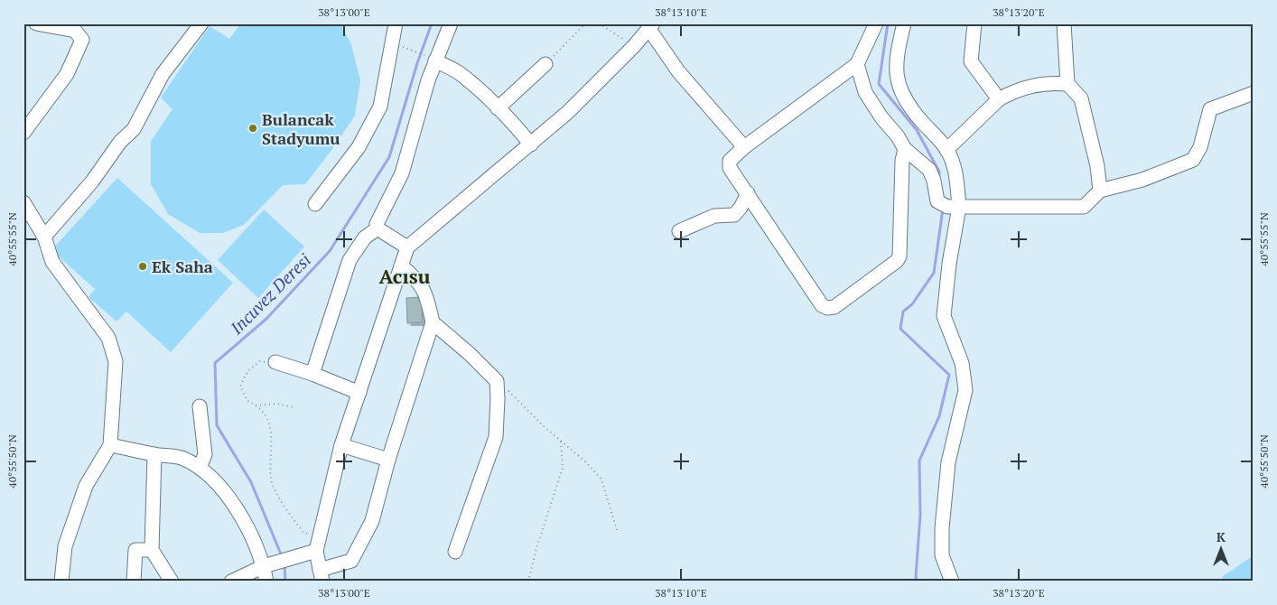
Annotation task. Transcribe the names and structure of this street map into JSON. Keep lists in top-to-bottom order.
{
  "districts": ["Acısu"],
  "water": ["Incuvez Deresi"],
  "places": ["Bulancak Stadyumu", "Ek Saha"],
  "north": "top",
  "coordinates": [
    "38°13'00\"E",
    "38°13'10\"E",
    "38°13'20\"E",
    "40°55'55\"N",
    "40°55'50\"N"
  ]
}
